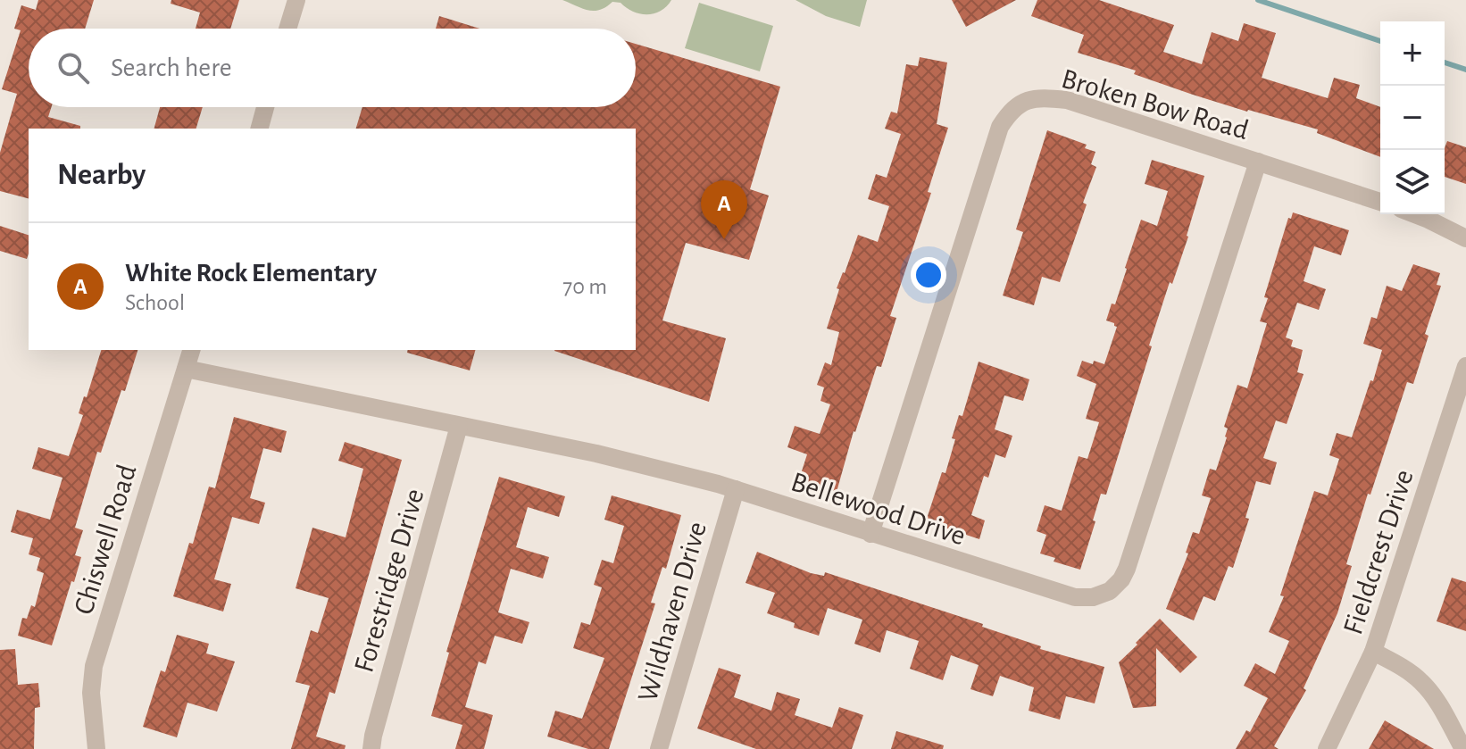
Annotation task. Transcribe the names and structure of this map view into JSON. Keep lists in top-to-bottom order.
{
  "streets": {
    "street": [
      "Broken Bow Road",
      "Bellewood Drive",
      "Chiswell Road",
      "Fieldcrest Drive",
      "Forestridge Drive",
      "Wildhaven Drive"
    ]
  },
  "crossings": [
    ["Broken Bow Road", "Bellewood Drive"],
    ["Bellewood Drive", "Chiswell Road"],
    ["Bellewood Drive", "Forestridge Drive"],
    ["Bellewood Drive", "Wildhaven Drive"]
  ],
  "page": {
    "map_buttons": ["+", "−"],
    "search": "Search here",
    "heading": "Nearby",
    "pins": "A",
    "list": [
      {
        "mark": "A",
        "name": "White Rock Elementary",
        "note": "School",
        "value": "70 m"
      }
    ]
  }
}
